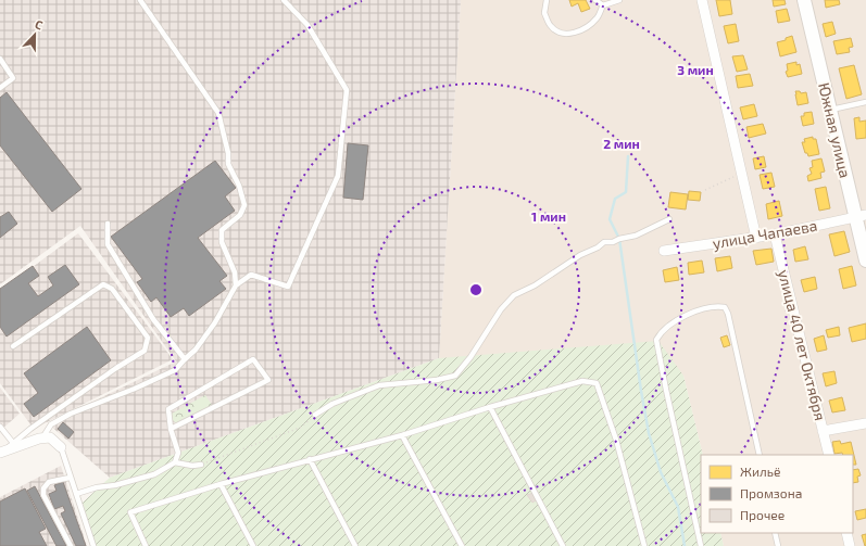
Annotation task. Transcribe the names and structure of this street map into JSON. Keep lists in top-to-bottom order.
{
  "streets": {
    "street": ["Южная улица", "улица Чапаева", "улица 40 лет Октября"]
  },
  "crossings": [
    ["Южная улица", "улица Чапаева"],
    ["улица Чапаева", "улица 40 лет Октября"]
  ],
  "legend": ["Жильё", "Промзона", "Прочее"],
  "north": "top",
  "rings": ["3 мин", "2 мин", "1 мин"]
}
